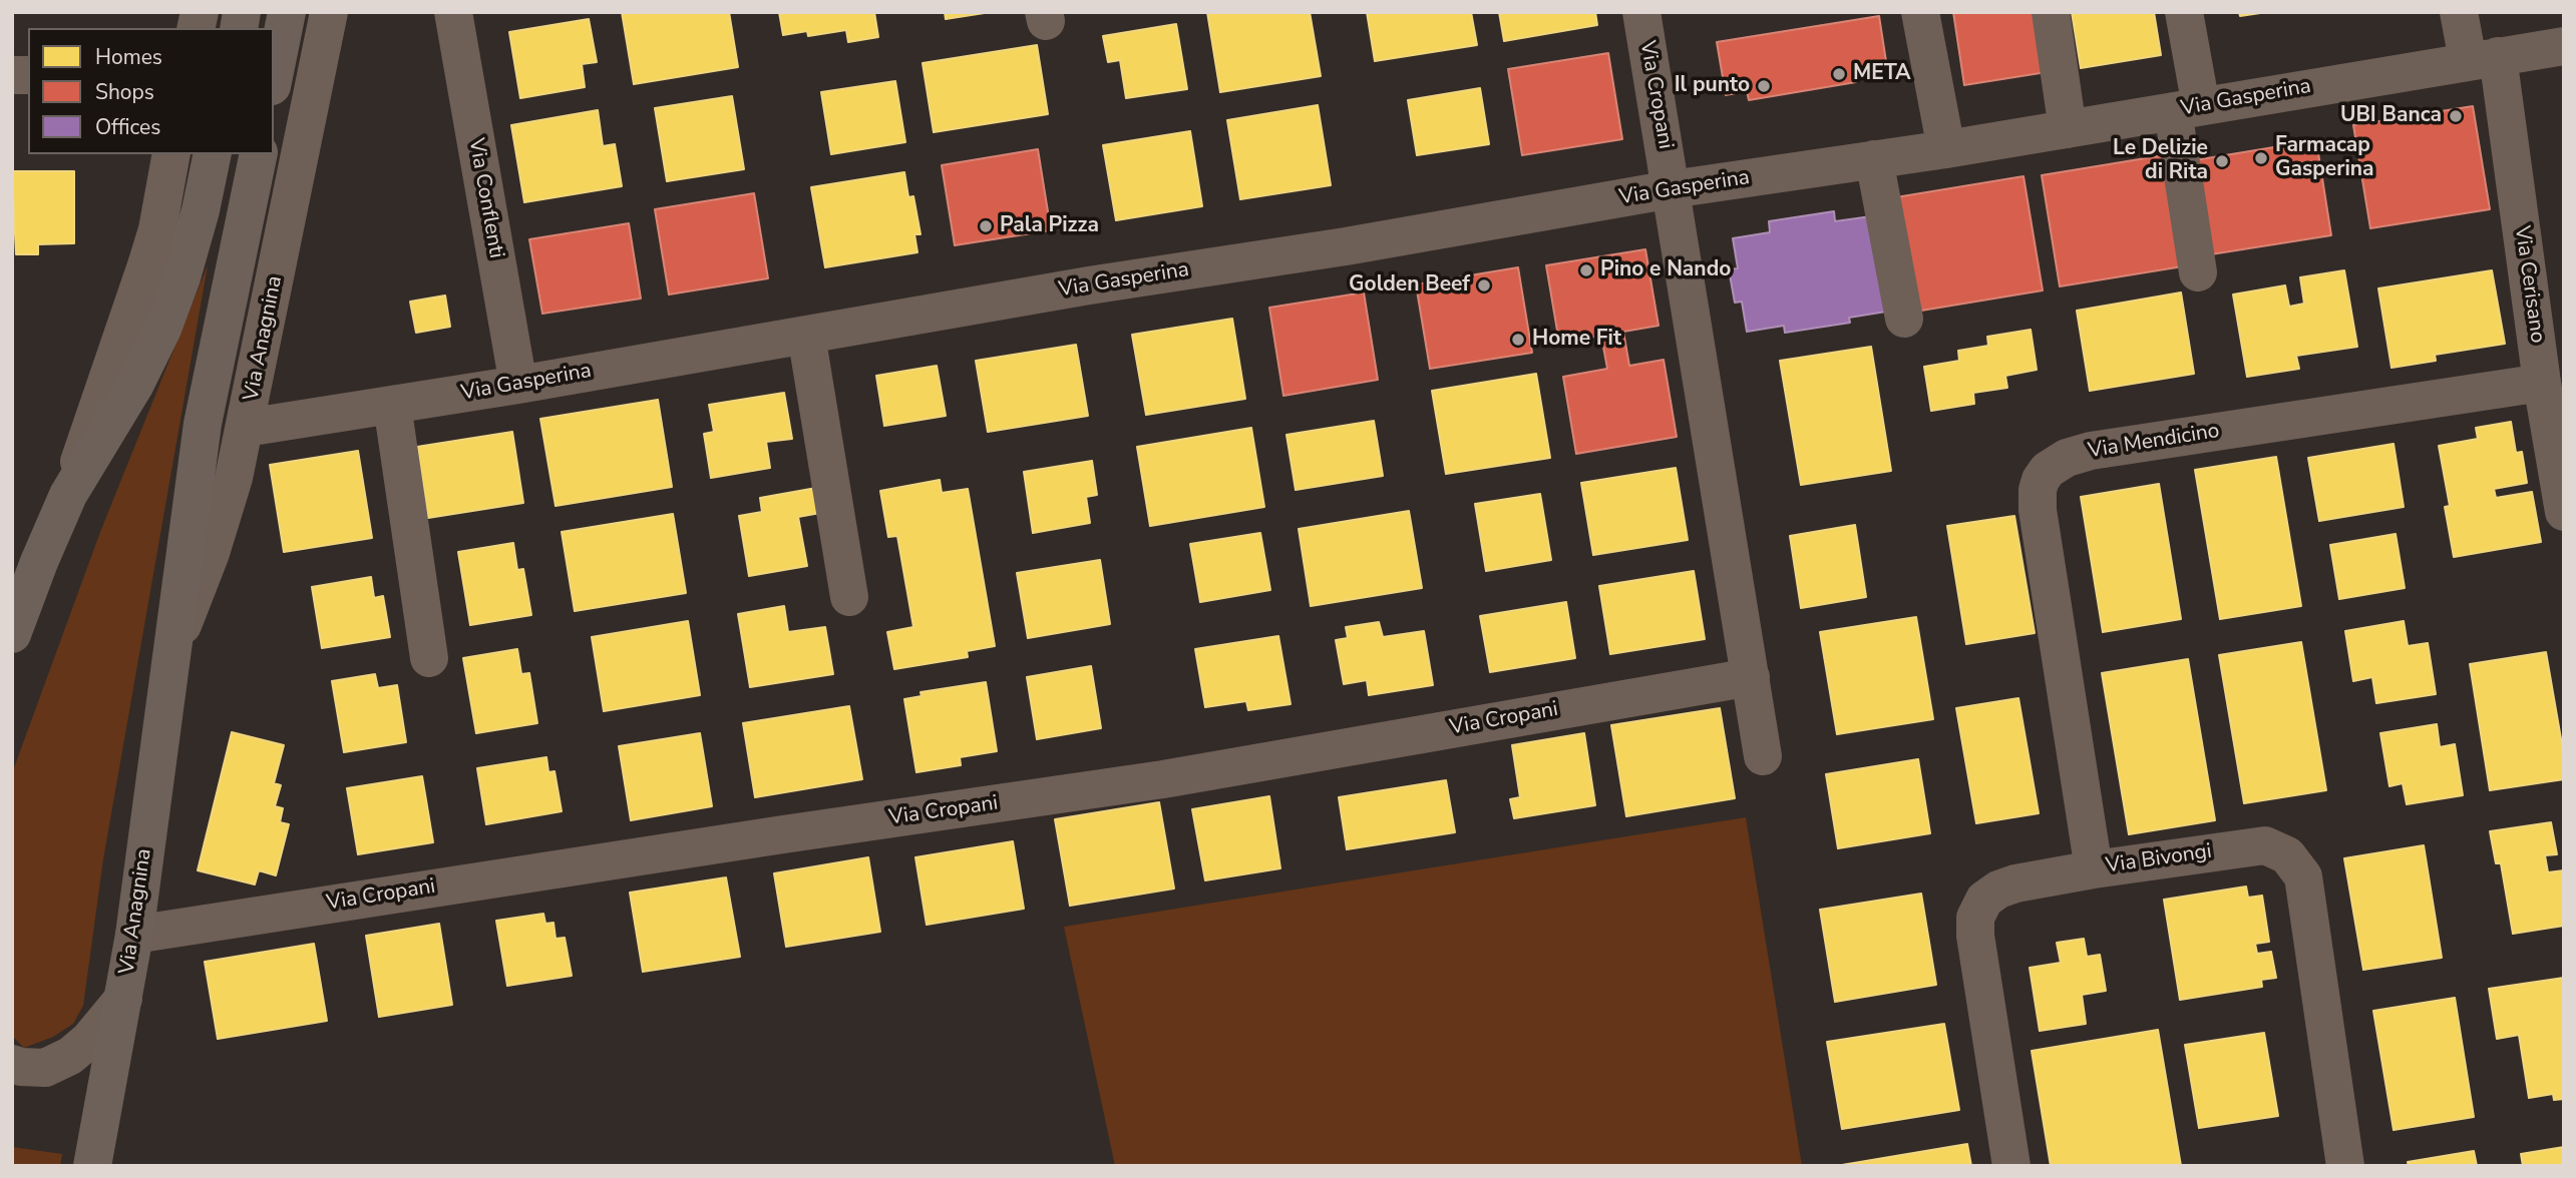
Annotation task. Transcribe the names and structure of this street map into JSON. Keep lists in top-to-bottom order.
{
  "streets": {
    "main road": ["Via Anagnina"],
    "street": [
      "Via Cropani",
      "Via Gasperina",
      "Via Conflenti",
      "Via Cerisano",
      "Via Mendicino",
      "Via Bivongi"
    ]
  },
  "crossings": [
    ["Via Cropani", "Via Gasperina"],
    ["Via Cropani", "Via Anagnina"],
    ["Via Gasperina", "Via Conflenti"],
    ["Via Gasperina", "Via Cerisano"],
    ["Via Gasperina", "Via Anagnina"],
    ["Via Cerisano", "Via Mendicino"],
    ["Via Mendicino", "Via Bivongi"]
  ],
  "places": [
    "META",
    "Il punto",
    "UBI Banca",
    "Farmacap Gasperina",
    "Le Delizie di Rita",
    "Pala Pizza",
    "Pino e Nando",
    "Golden Beef",
    "Home Fit"
  ],
  "legend": ["Homes", "Shops", "Offices"]
}
